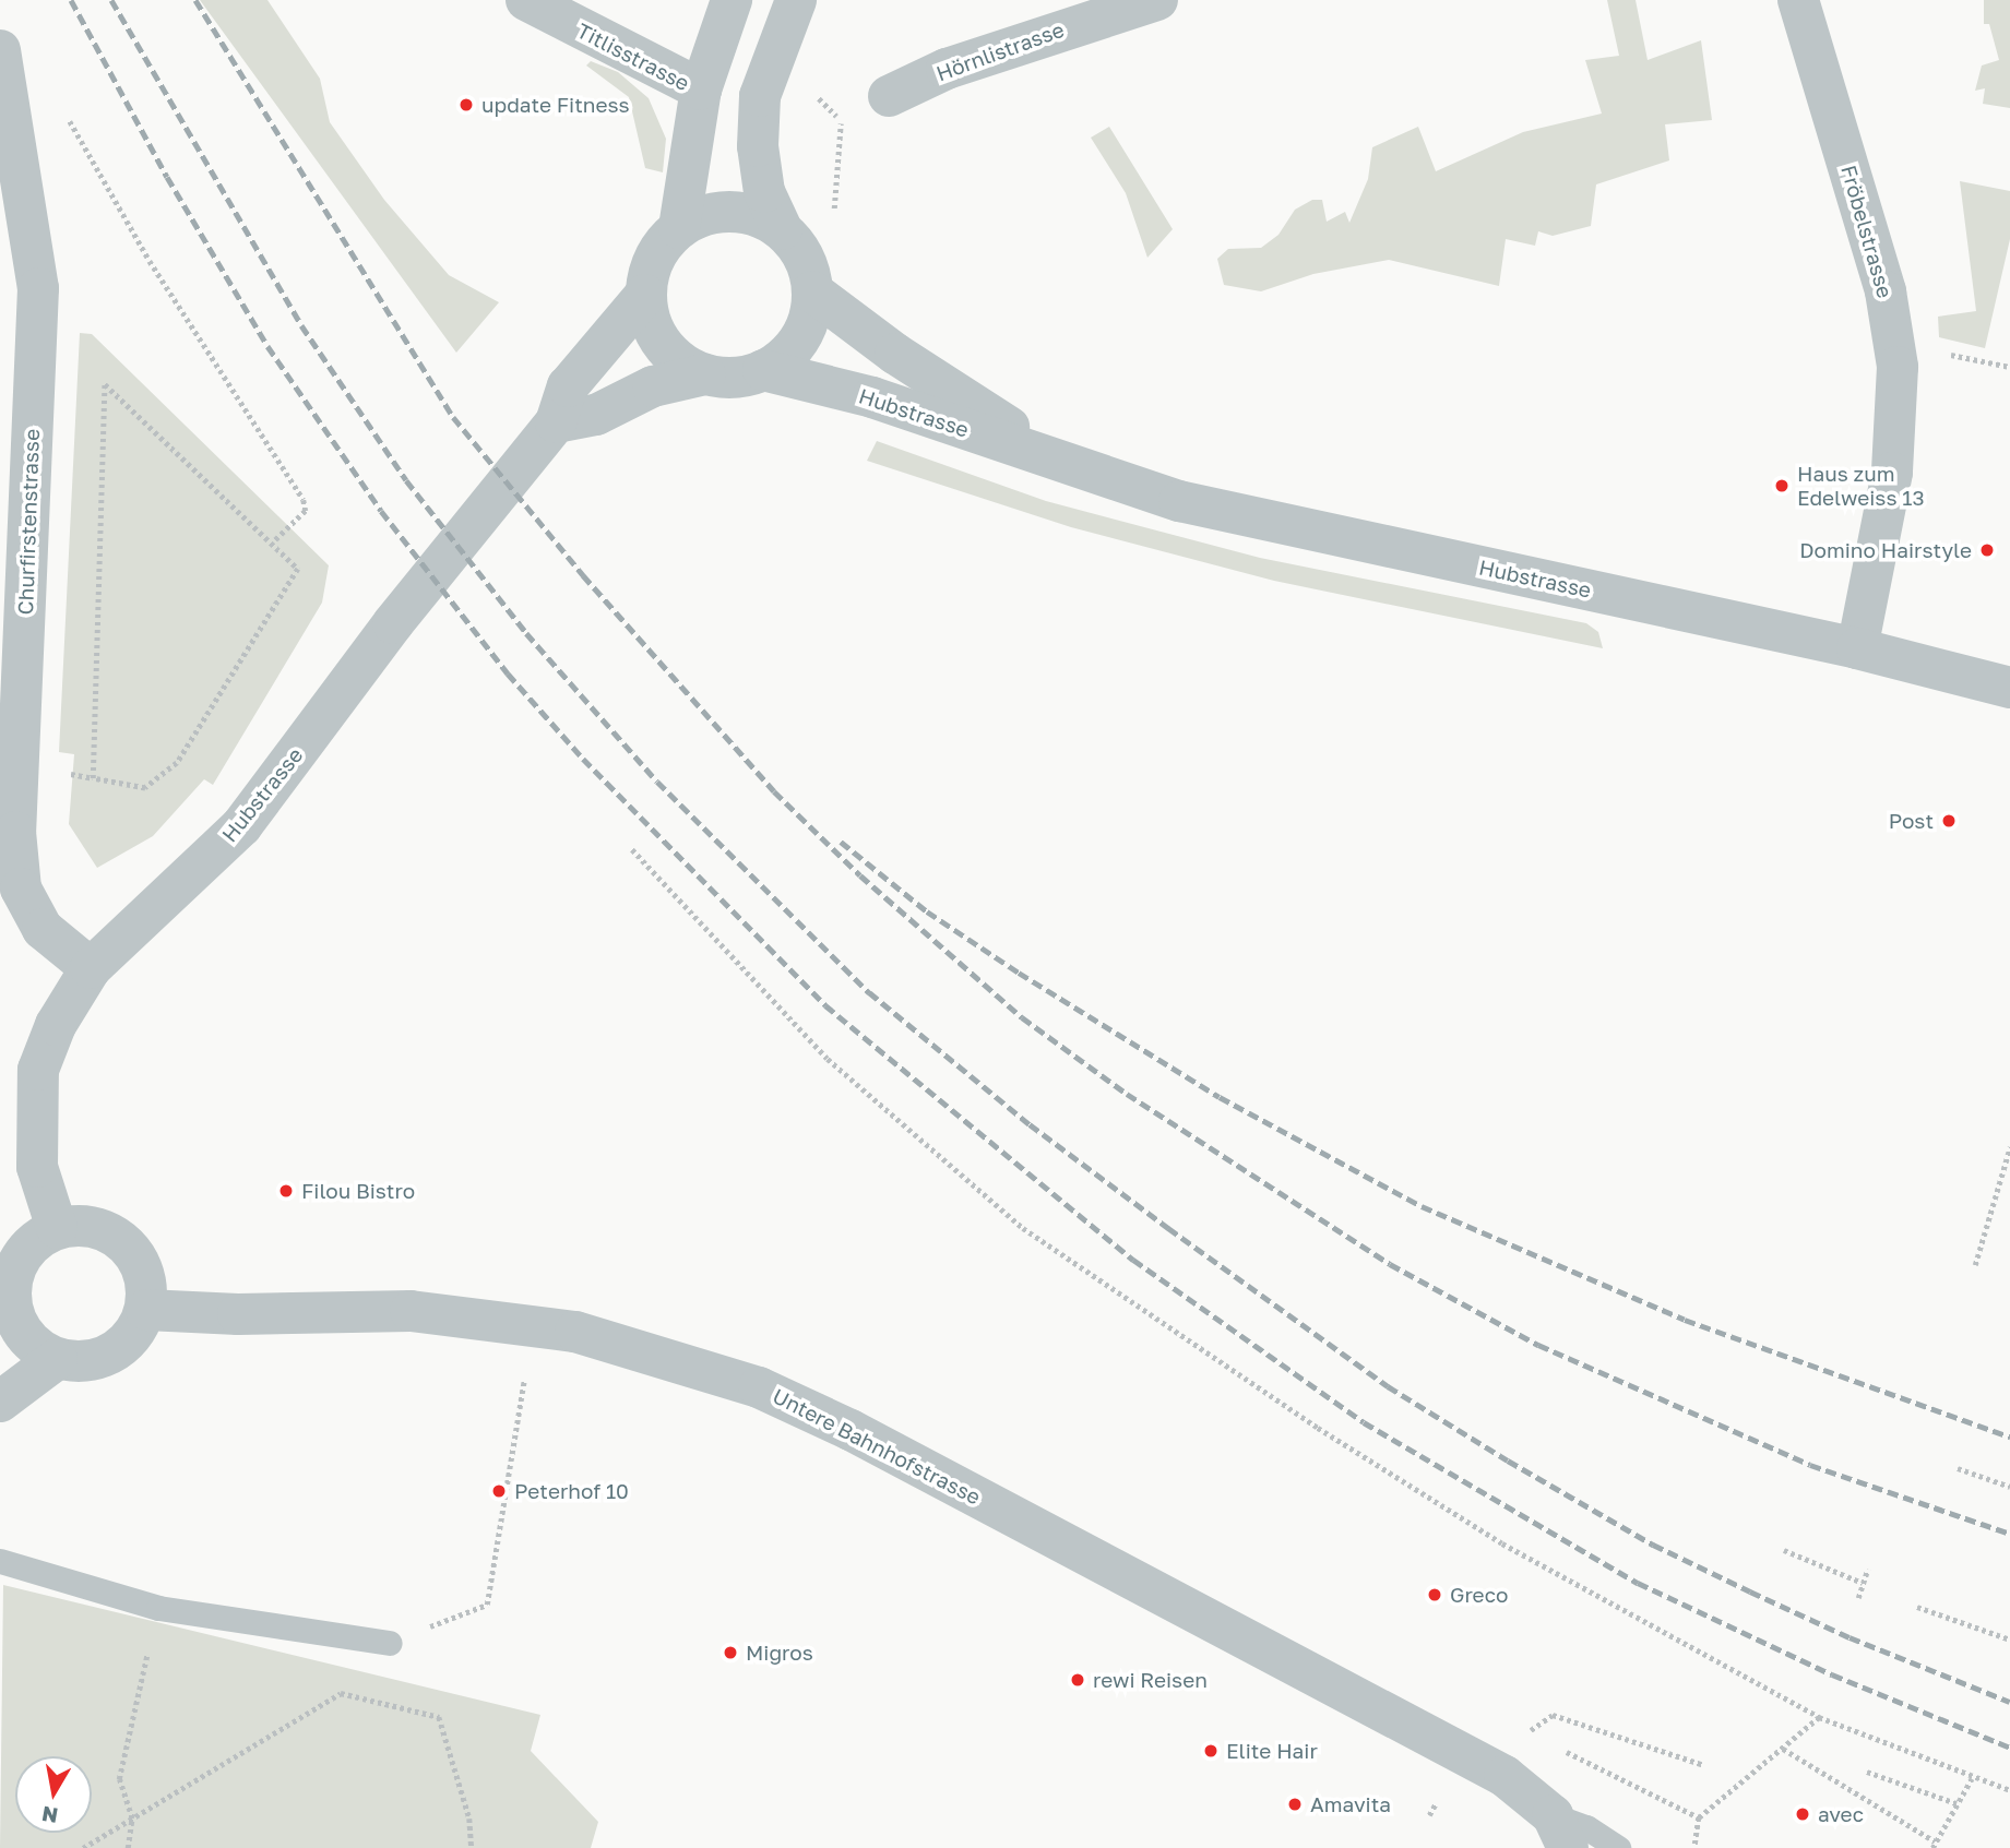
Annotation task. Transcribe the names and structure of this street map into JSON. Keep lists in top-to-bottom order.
{
  "streets": {
    "street": [
      "Hörnlistrasse",
      "Titlisstrasse",
      "Fröbelstrasse",
      "Hubstrasse",
      "Churfirstenstrasse",
      "Untere Bahnhofstrasse"
    ]
  },
  "crossings": [
    ["Fröbelstrasse", "Hubstrasse"],
    ["Hubstrasse", "Churfirstenstrasse"],
    ["Hubstrasse", "Untere Bahnhofstrasse"]
  ],
  "places": [
    "update Fitness",
    "Haus zum Edelweiss 13",
    "Domino Hairstyle",
    "Post",
    "Filou Bistro",
    "Peterhof 10",
    "Greco",
    "Migros",
    "rewi Reisen",
    "Elite Hair",
    "Amavita",
    "avec"
  ],
  "north": "bottom"
}
